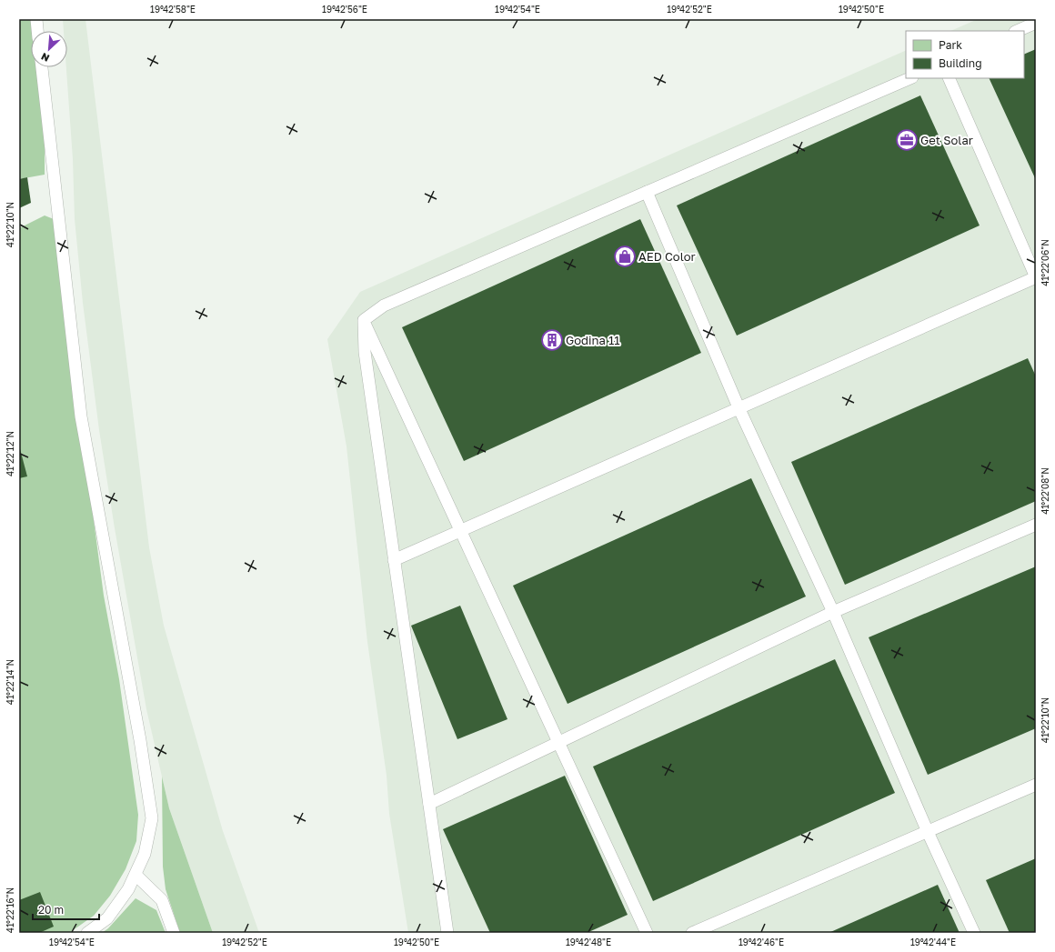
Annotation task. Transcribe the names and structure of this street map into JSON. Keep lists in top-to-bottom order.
{
  "places": {
    "office": ["Get Solar"],
    "shop": ["AED Color"],
    "building": ["Godina 11"]
  },
  "legend": ["Park", "Building"],
  "scale_bar": "20 m",
  "north": "bottom left",
  "coordinates": [
    "19°42'58\"E",
    "19°42'56\"E",
    "19°42'54\"E",
    "19°42'52\"E",
    "19°42'50\"E",
    "41°22'10\"N",
    "41°22'06\"N",
    "41°22'12\"N",
    "41°22'08\"N",
    "41°22'14\"N",
    "41°22'16\"N",
    "19°42'48\"E",
    "19°42'46\"E",
    "19°42'44\"E"
  ]
}
